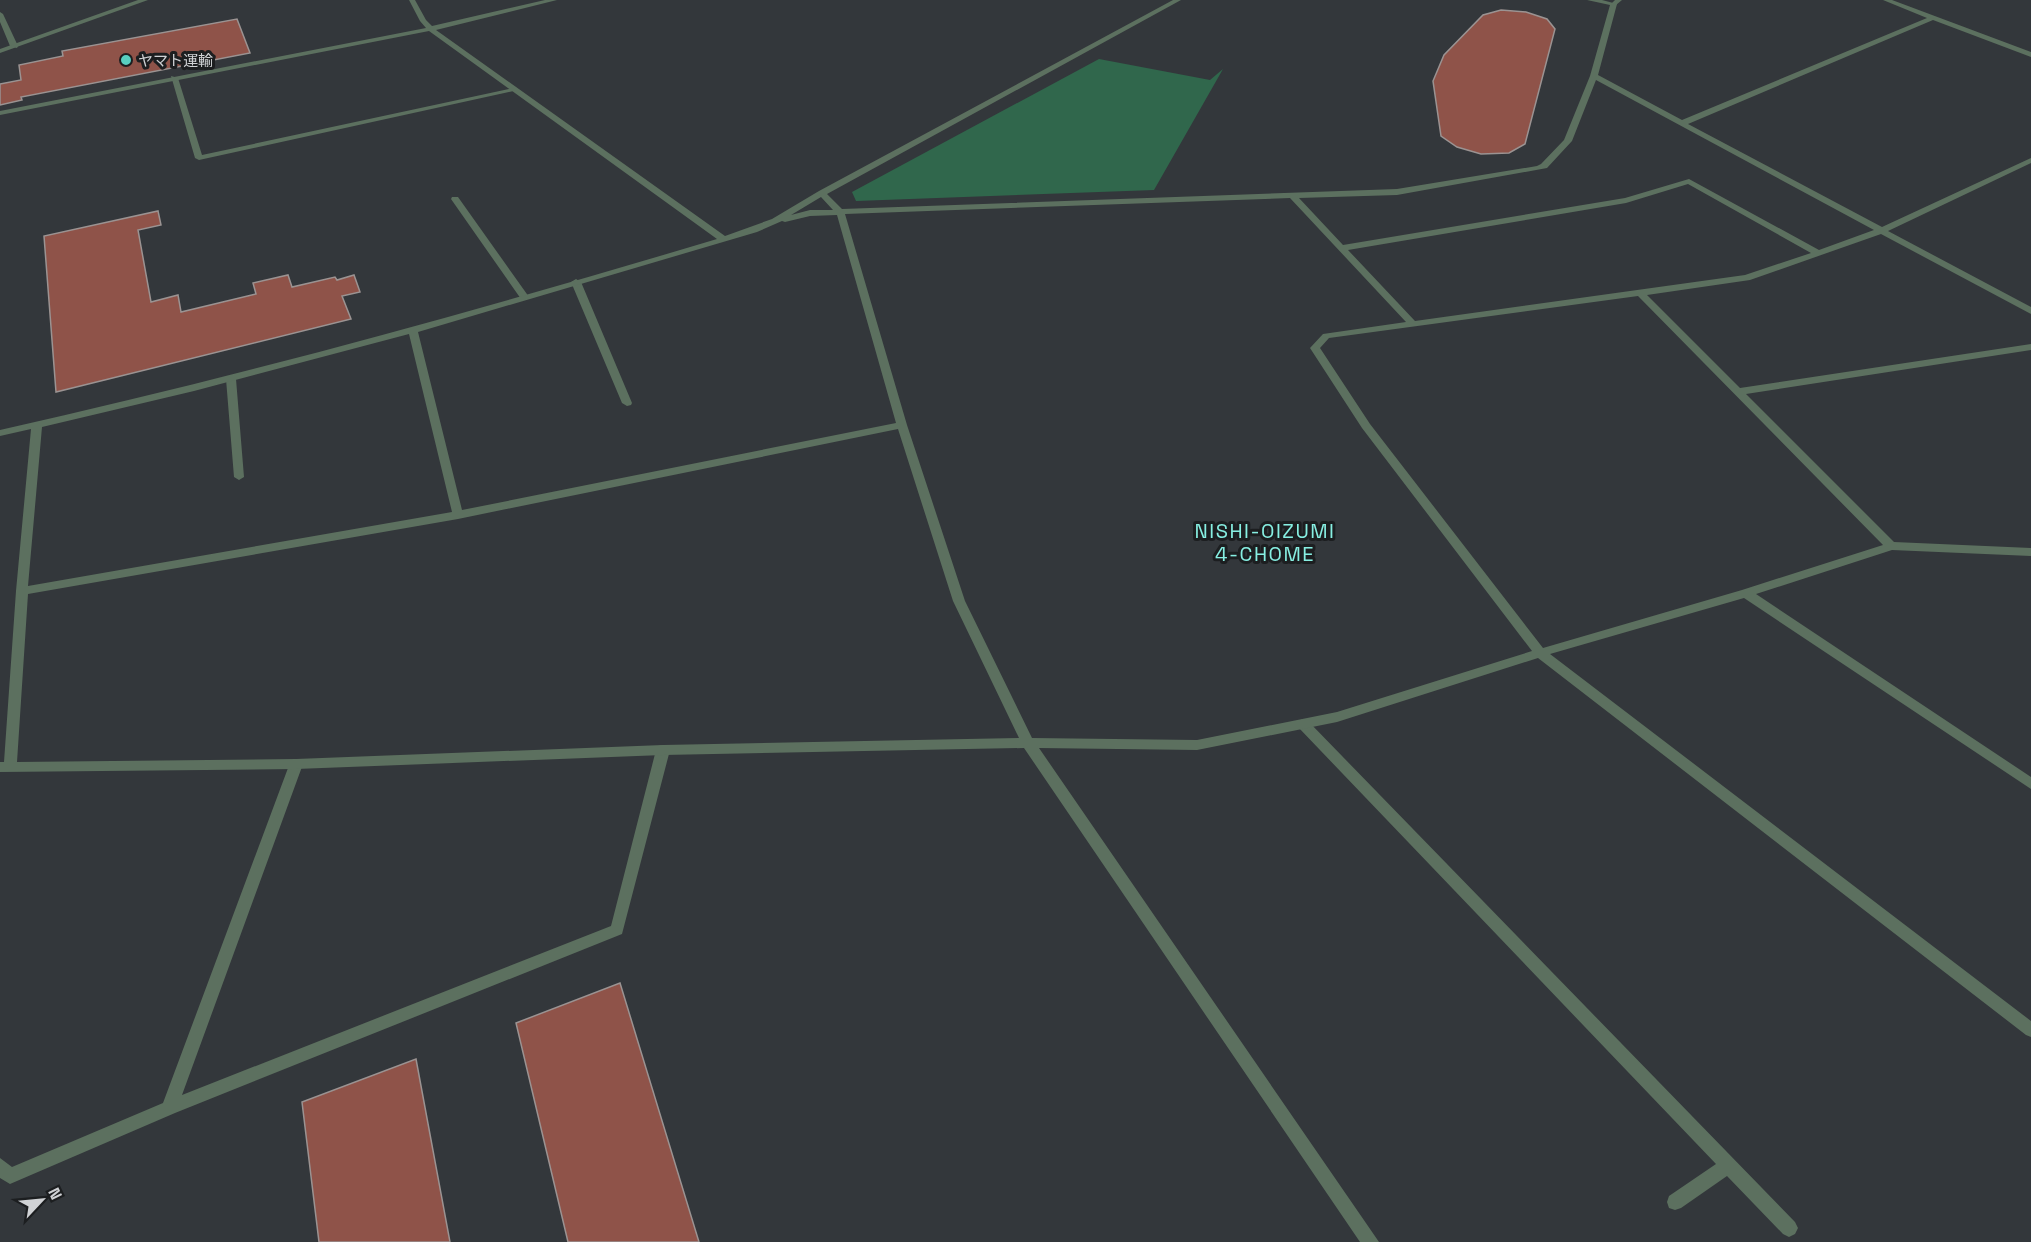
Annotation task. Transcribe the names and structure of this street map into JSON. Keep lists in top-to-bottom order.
{
  "districts": ["NISHI-OIZUMI 4-CHOME"],
  "places": ["ヤマト運輸"],
  "north": "top right"
}
